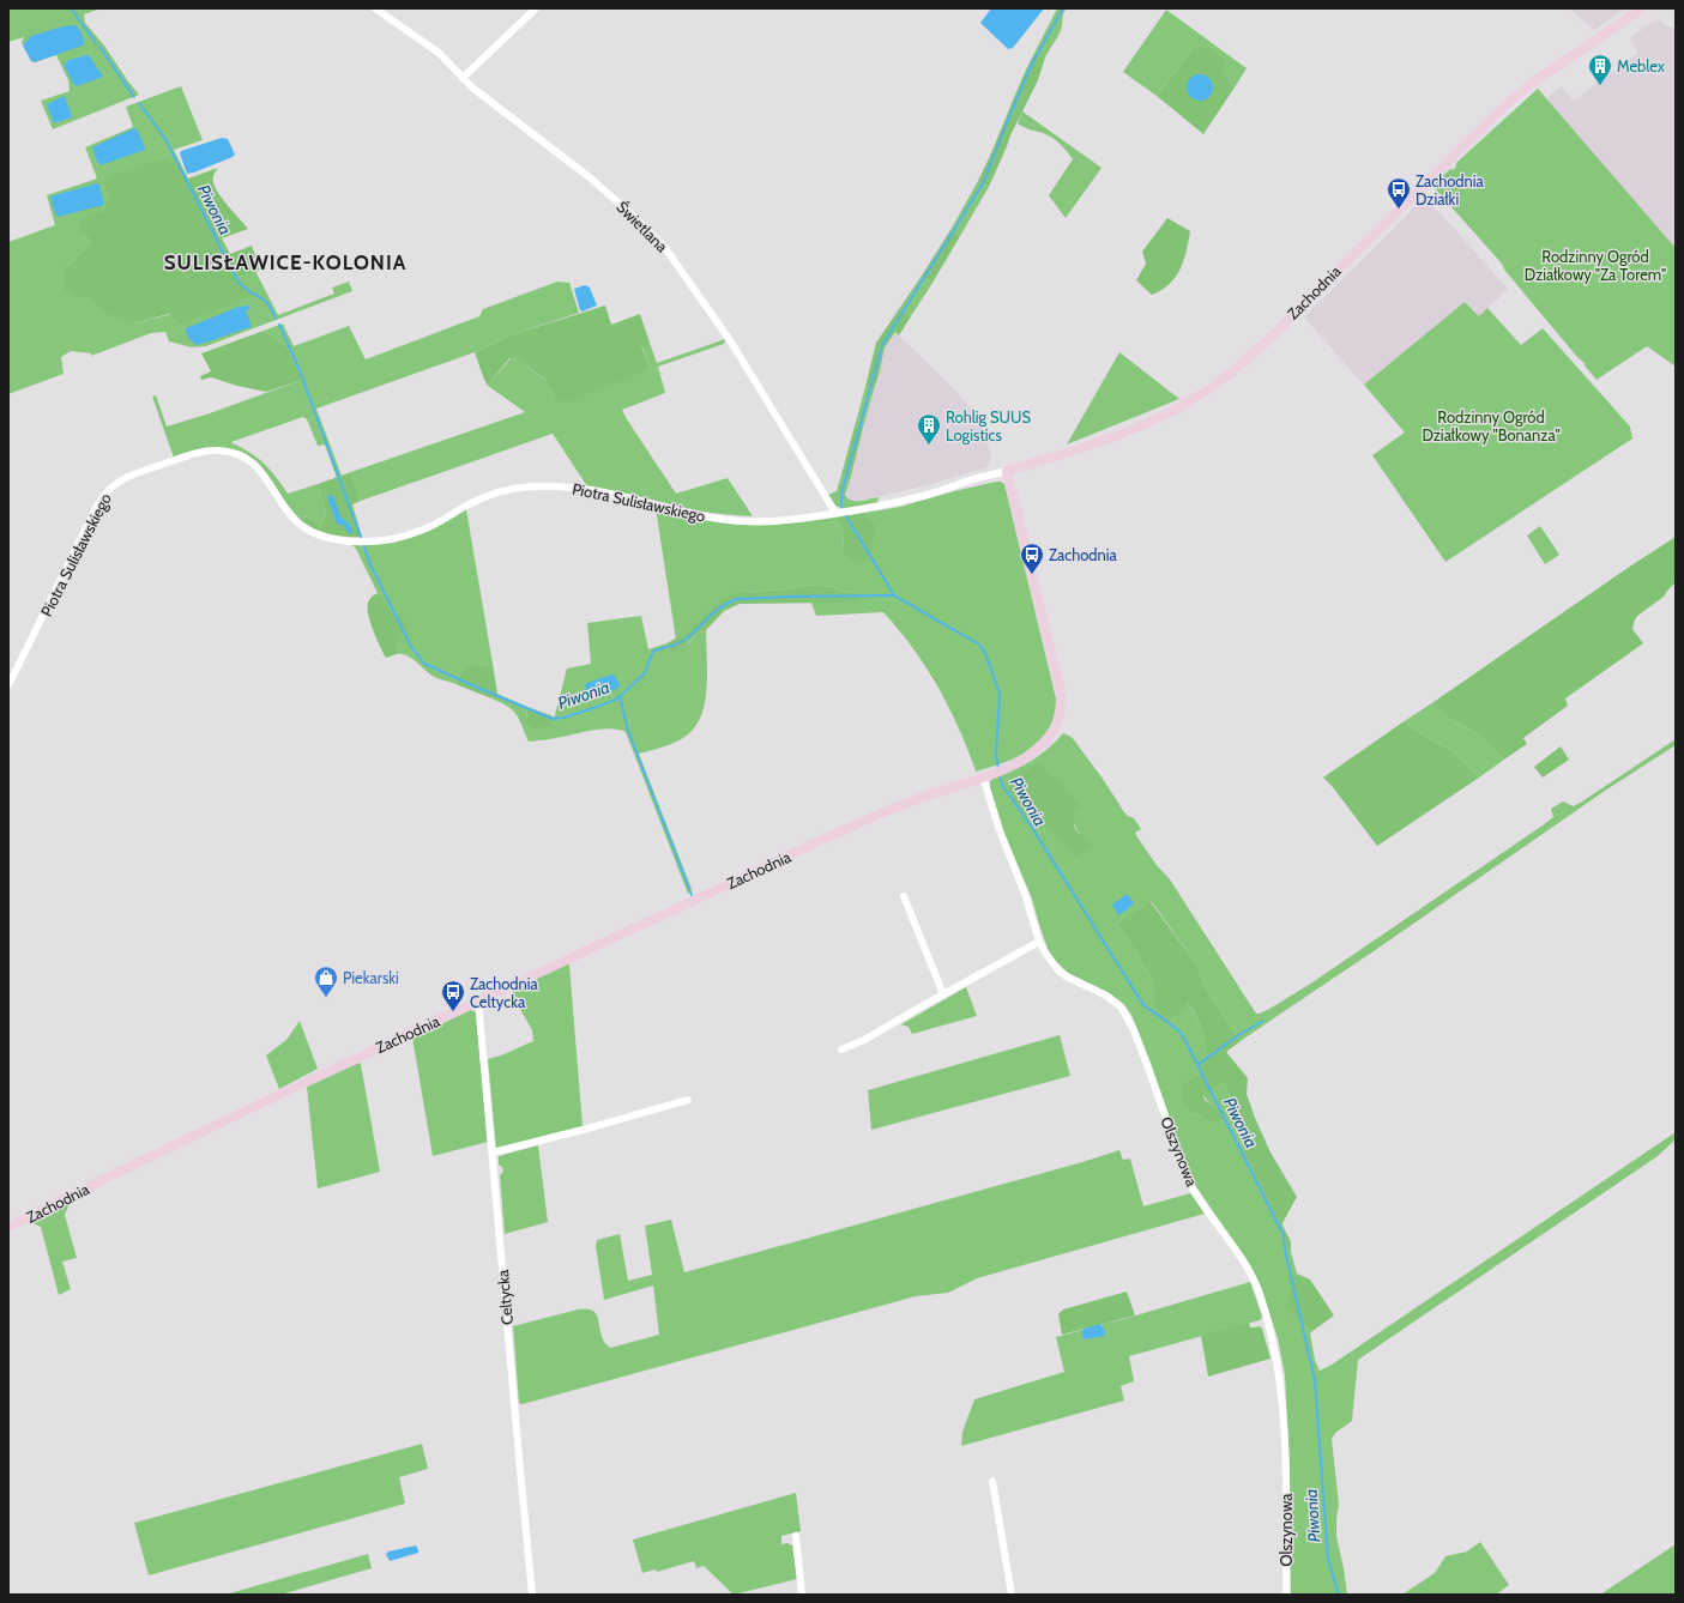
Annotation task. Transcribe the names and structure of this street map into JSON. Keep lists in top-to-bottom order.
{
  "streets": {
    "street": [
      "Świetlana",
      "Zachodnia",
      "Piotra Sulisławskiego",
      "Olszynowa",
      "Celtycka"
    ]
  },
  "crossings": [
    ["Świetlana", "Piotra Sulisławskiego"],
    ["Zachodnia", "Piotra Sulisławskiego"],
    ["Zachodnia", "Olszynowa"],
    ["Zachodnia", "Celtycka"]
  ],
  "districts": ["SULISŁAWICE-KOLONIA"],
  "water": ["Piwonia"],
  "parks": ["Rodzinny Ogród Działkowy \"Za Torem\"", "Rodzinny Ogród Działkowy \"Bonanza\""],
  "places": {
    "building": ["Meblex", "Rohlig SUUS Logistics"],
    "bus stop": ["Zachodnia Działki", "Zachodnia", "Zachodnia Celtycka"],
    "shop": ["Piekarski"]
  }
}
